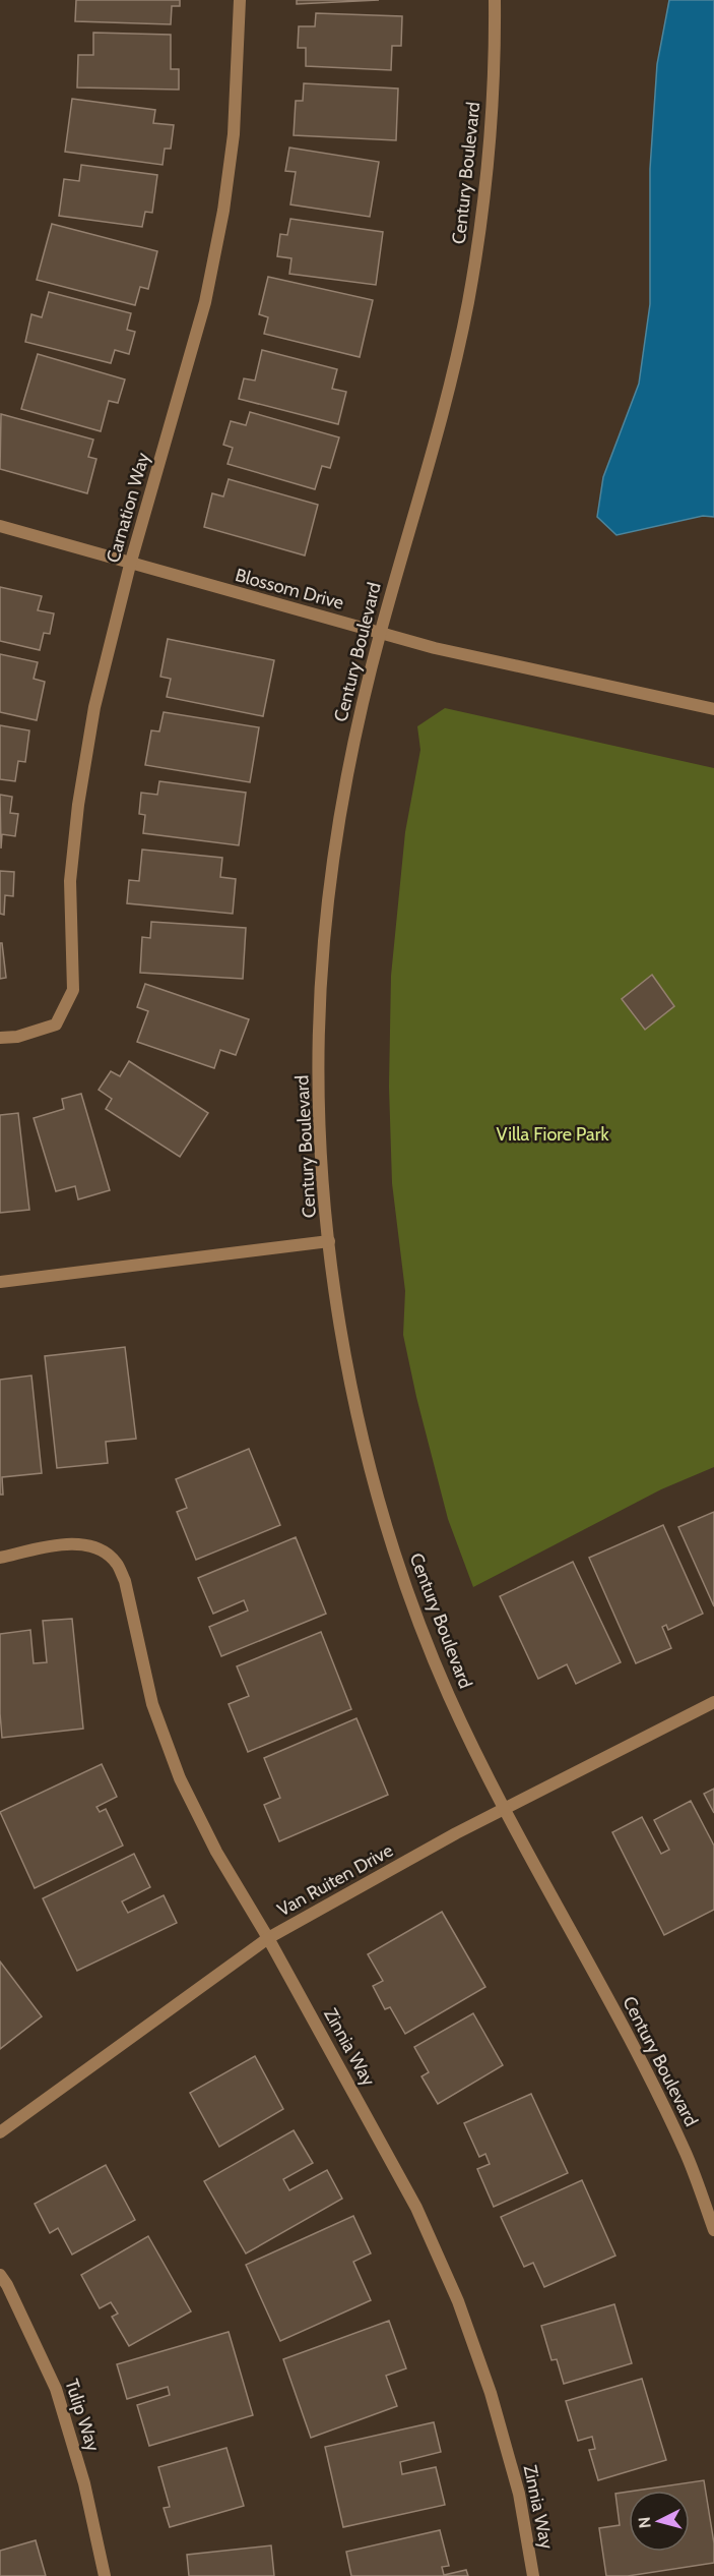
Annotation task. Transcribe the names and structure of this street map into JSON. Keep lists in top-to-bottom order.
{
  "streets": {
    "street": [
      "Century Boulevard",
      "Carnation Way",
      "Blossom Drive",
      "Van Ruiten Drive",
      "Zinnia Way",
      "Tulip Way"
    ]
  },
  "crossings": [
    ["Century Boulevard", "Blossom Drive"],
    ["Century Boulevard", "Van Ruiten Drive"],
    ["Carnation Way", "Blossom Drive"],
    ["Van Ruiten Drive", "Zinnia Way"]
  ],
  "parks": ["Villa Fiore Park"],
  "north": "left"
}
